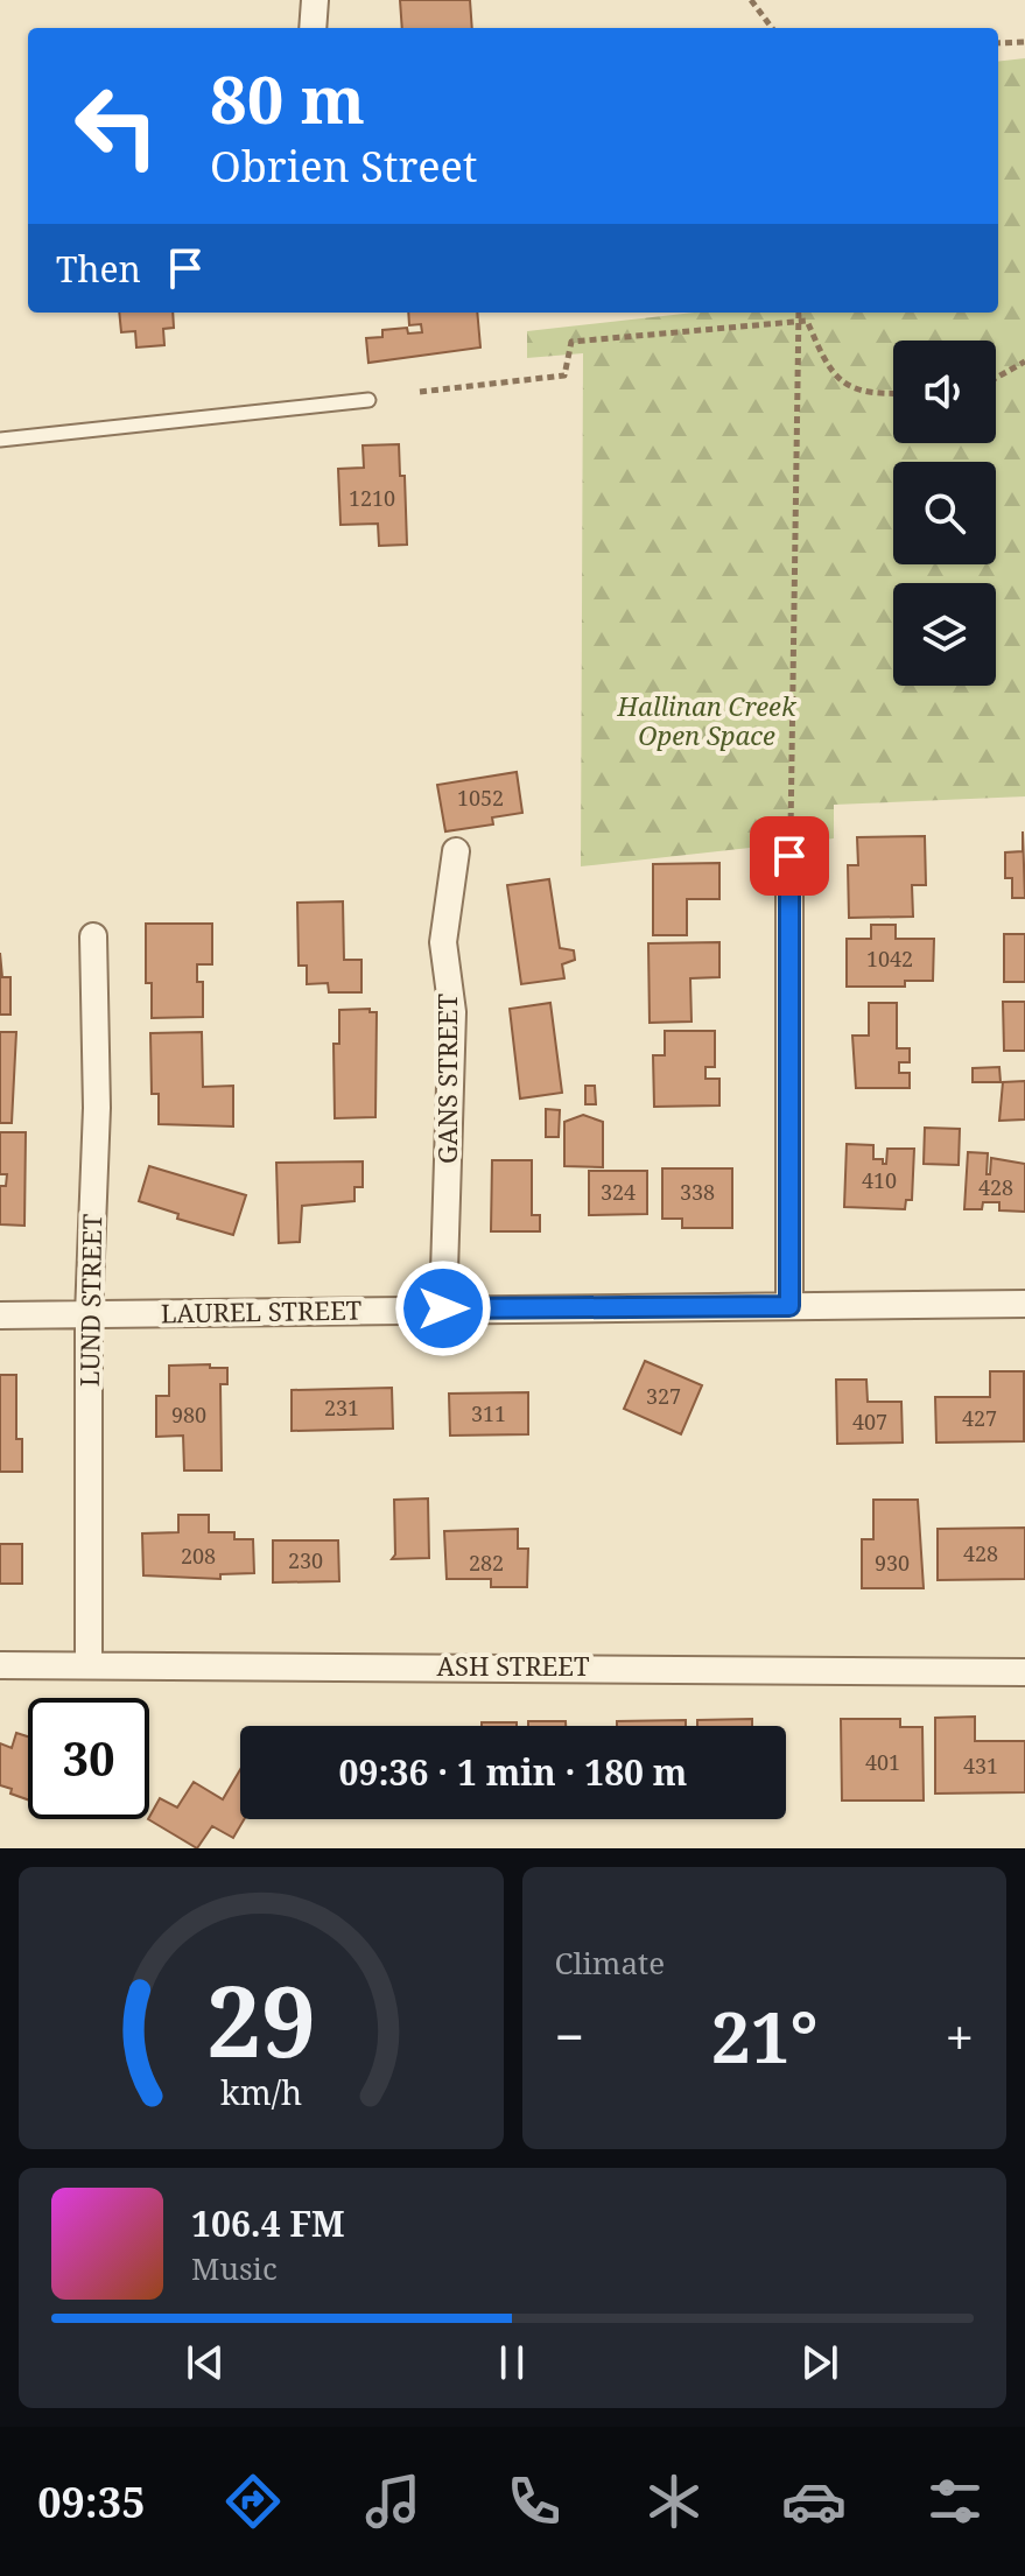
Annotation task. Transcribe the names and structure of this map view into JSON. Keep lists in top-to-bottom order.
{
  "streets": {
    "street": [
      "GANS STREET",
      "LUND STREET",
      "LAUREL STREET",
      "ASH STREET"
    ]
  },
  "crossings": [
    ["GANS STREET", "LAUREL STREET"],
    ["LUND STREET", "LAUREL STREET"],
    ["LUND STREET", "ASH STREET"]
  ],
  "parks": ["Hallinan Creek Open Space"],
  "house_numbers": [
    "1210",
    "1052",
    "1042",
    "410",
    "428",
    "324",
    "338",
    "327",
    "231",
    "311",
    "980",
    "427",
    "407",
    "428",
    "208",
    "230",
    "282",
    "930",
    "401",
    "431"
  ],
  "page": {
    "turn": ["80 m", "Obrien Street"],
    "then": "Then",
    "limit": "30",
    "trip": "09:36 · 1 min · 180 m",
    "tile": "Climate",
    "heat": ["−", "21°", "+"],
    "song": ["106.4 FM", "Music"],
    "tabs": "09:35",
    "gauge": ["29", "km/h"]
  }
}
